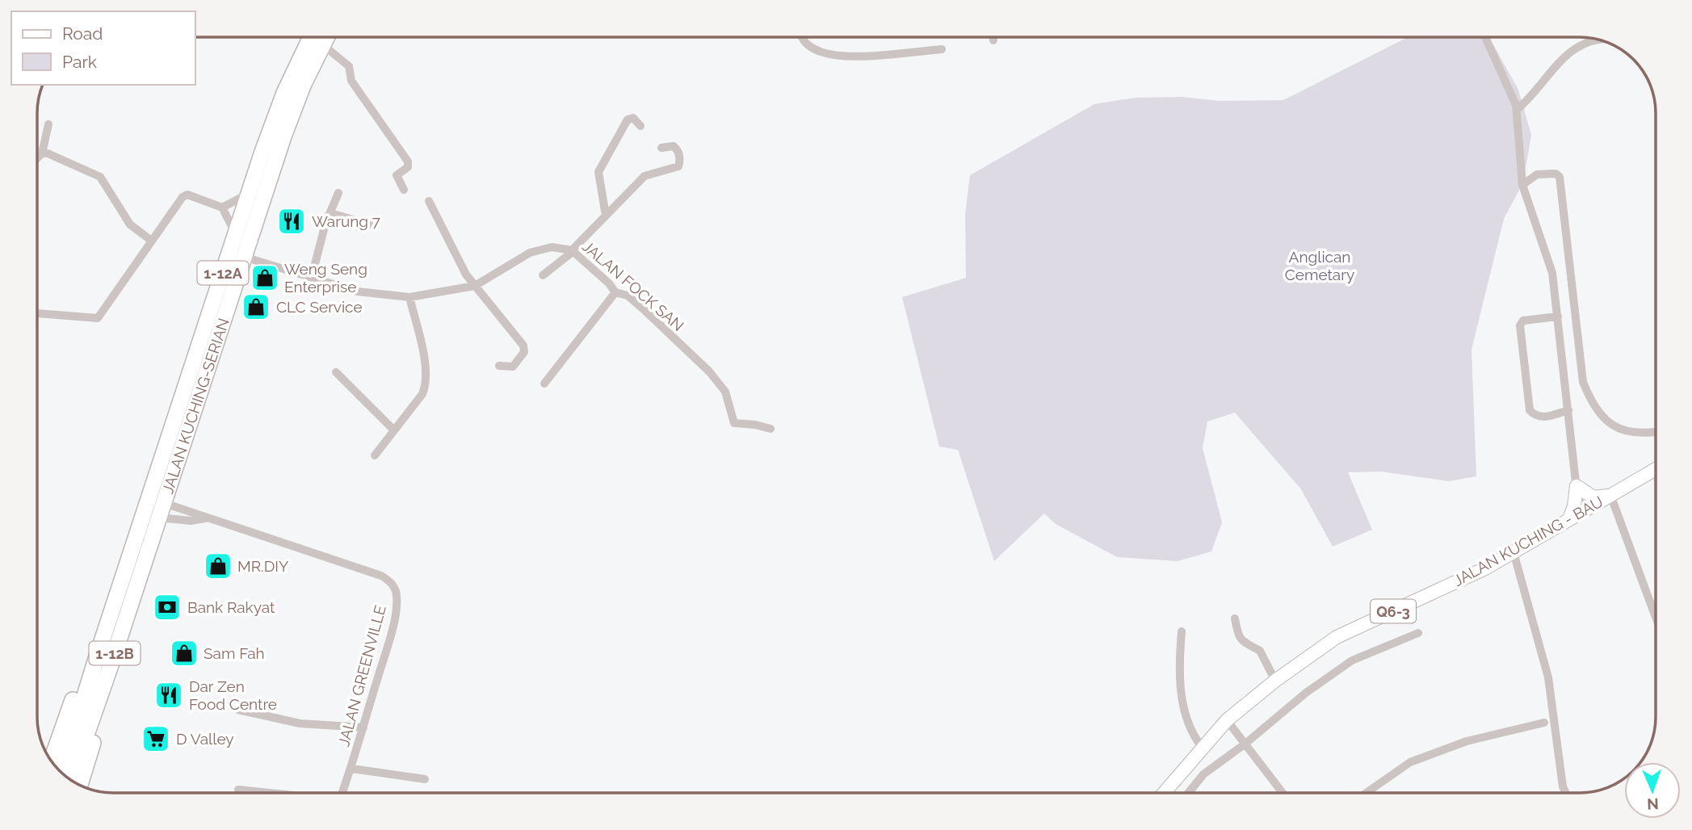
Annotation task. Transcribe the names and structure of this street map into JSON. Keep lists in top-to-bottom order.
{
  "streets": {
    "highway": ["1-12A", "JALAN KUCHING-SERIAN", "1-12B"],
    "main road": ["JALAN KUCHING - BAU", "Q6-3"],
    "street": ["JALAN FOCK SAN", "JALAN GREENVILLE"]
  },
  "crossings": [
    ["JALAN FOCK SAN", "JALAN KUCHING-SERIAN"],
    ["JALAN KUCHING-SERIAN", "JALAN GREENVILLE"]
  ],
  "parks": ["Anglican Cemetary"],
  "places": {
    "restaurant": ["Warung 7", "Dar Zen Food Centre"],
    "shop": [
      "Weng Seng Enterprise",
      "CLC Service",
      "MR.DIY",
      "Sam Fah"
    ],
    "bank": ["Bank Rakyat"],
    "supermarket": ["D Valley"]
  },
  "legend": ["Road", "Park"],
  "north": "bottom"
}
